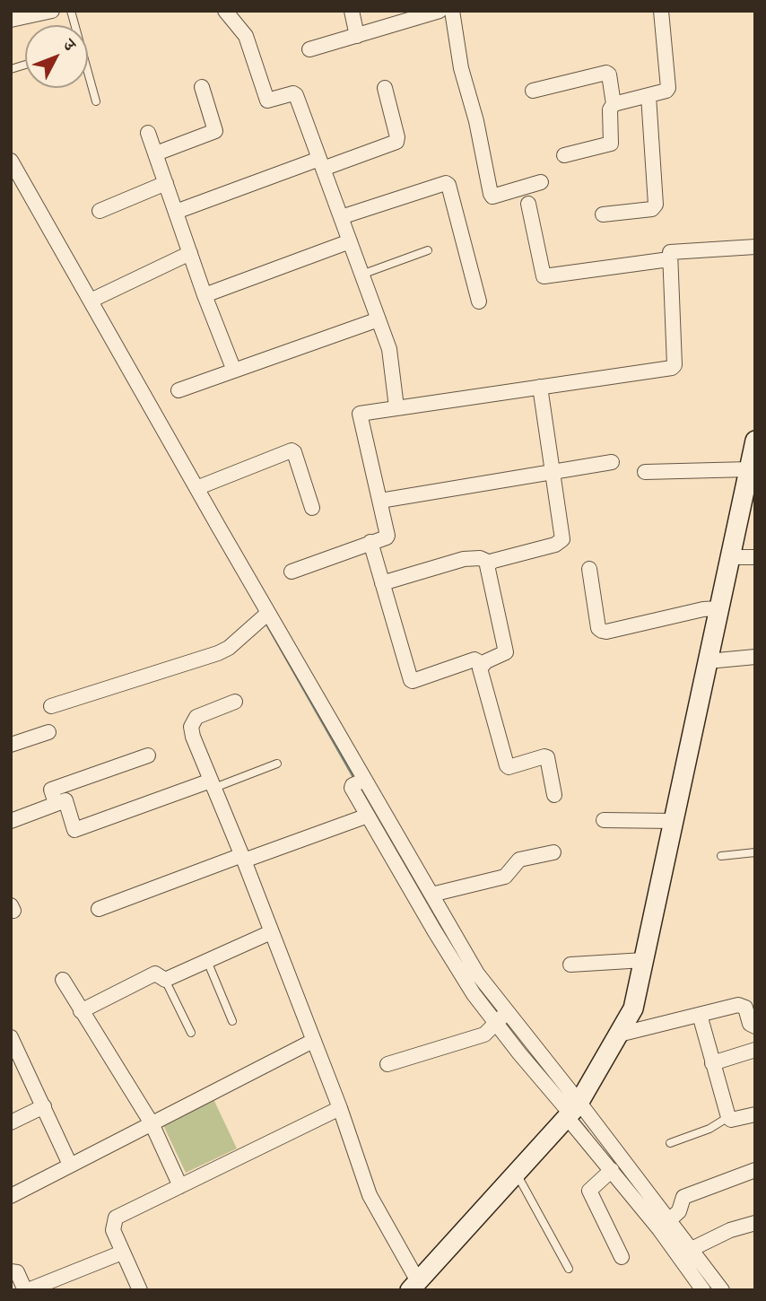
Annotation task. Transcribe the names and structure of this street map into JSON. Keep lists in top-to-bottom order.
{
  "north": "top right"
}
